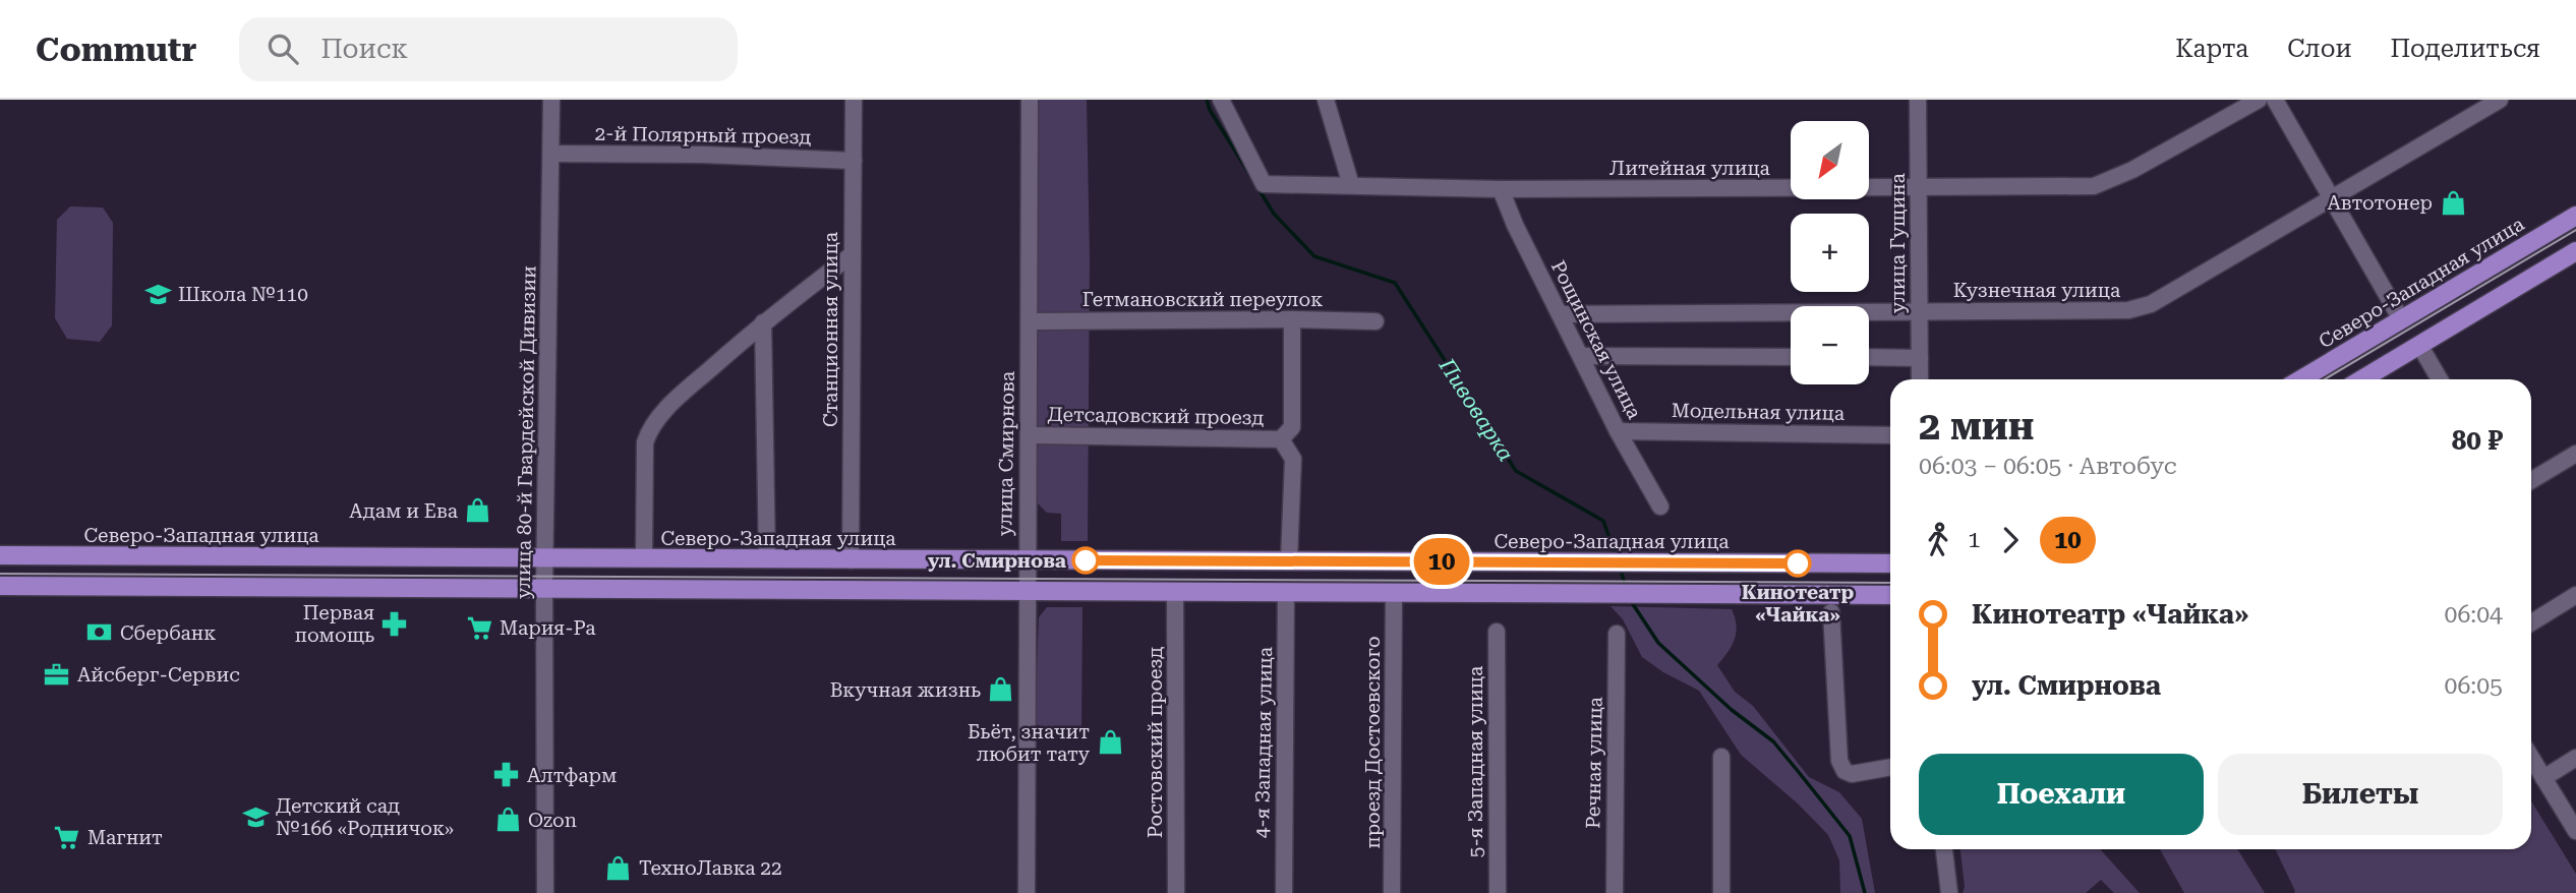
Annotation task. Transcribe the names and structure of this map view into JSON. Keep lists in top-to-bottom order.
{
  "streets": {
    "main road": ["Северо-Западная улица"],
    "street": [
      "2-й Полярный проезд",
      "Литейная улица",
      "улица Гущина",
      "Кузнечная улица",
      "Гетмановский переулок",
      "Станционная улица",
      "Рощинская улица",
      "Модельная улица",
      "Детсадовский проезд",
      "улица 80-й Гвардейской Дивизии",
      "улица Смирнова",
      "Ростовский проезд",
      "4-я Западная улица",
      "проезд Достоевского",
      "5-я Западная улица",
      "Речная улица"
    ]
  },
  "crossings": [
    ["2-й Полярный проезд", "Станционная улица"],
    ["2-й Полярный проезд", "улица 80-й Гвардейской Дивизии"],
    ["Литейная улица", "улица Гущина"],
    ["Литейная улица", "Рощинская улица"],
    ["улица Гущина", "Кузнечная улица"],
    ["Северо-Западная улица", "Станционная улица"],
    ["Северо-Западная улица", "улица 80-й Гвардейской Дивизии"],
    ["Северо-Западная улица", "улица Смирнова"],
    ["Кузнечная улица", "Рощинская улица"],
    ["Гетмановский переулок", "улица Смирнова"],
    ["Рощинская улица", "Модельная улица"],
    ["Детсадовский проезд", "улица Смирнова"]
  ],
  "water": ["Пивоварка"],
  "places": {
    "shop": [
      "Автотонер",
      "Адам и Ева",
      "Вкучная жизнь",
      "Бьёт, значит любит тату",
      "Ozon",
      "ТехноЛавка 22"
    ],
    "school or university": ["Школа №110", "Детский сад №166 «Родничок»"],
    "other": ["ул. Смирнова", "Кинотеатр «Чайка»"],
    "pharmacy": ["Первая помощь", "Алтфарм"],
    "supermarket": ["Мария-Ра", "Магнит"],
    "bank": ["Сбербанк"],
    "office": ["Айсберг-Сервис"]
  },
  "lines": ["bus line 10"],
  "north": "bottom left",
  "page": {
    "header": "Commutr",
    "search": "Поиск",
    "nav": ["Карта", "Слои", "Поделиться"],
    "on_map": "10",
    "map_buttons": ["+", "−"],
    "heading": ["2 мин", "06:03 – 06:05 · Автобус", "80 ₽"],
    "legs": ["1", "10"],
    "list": [
      {
        "name": "Кинотеатр «Чайка»",
        "value": "06:04"
      },
      {
        "name": "ул. Смирнова",
        "value": "06:05"
      }
    ],
    "buttons": ["Поехали", "Билеты"]
  }
}
